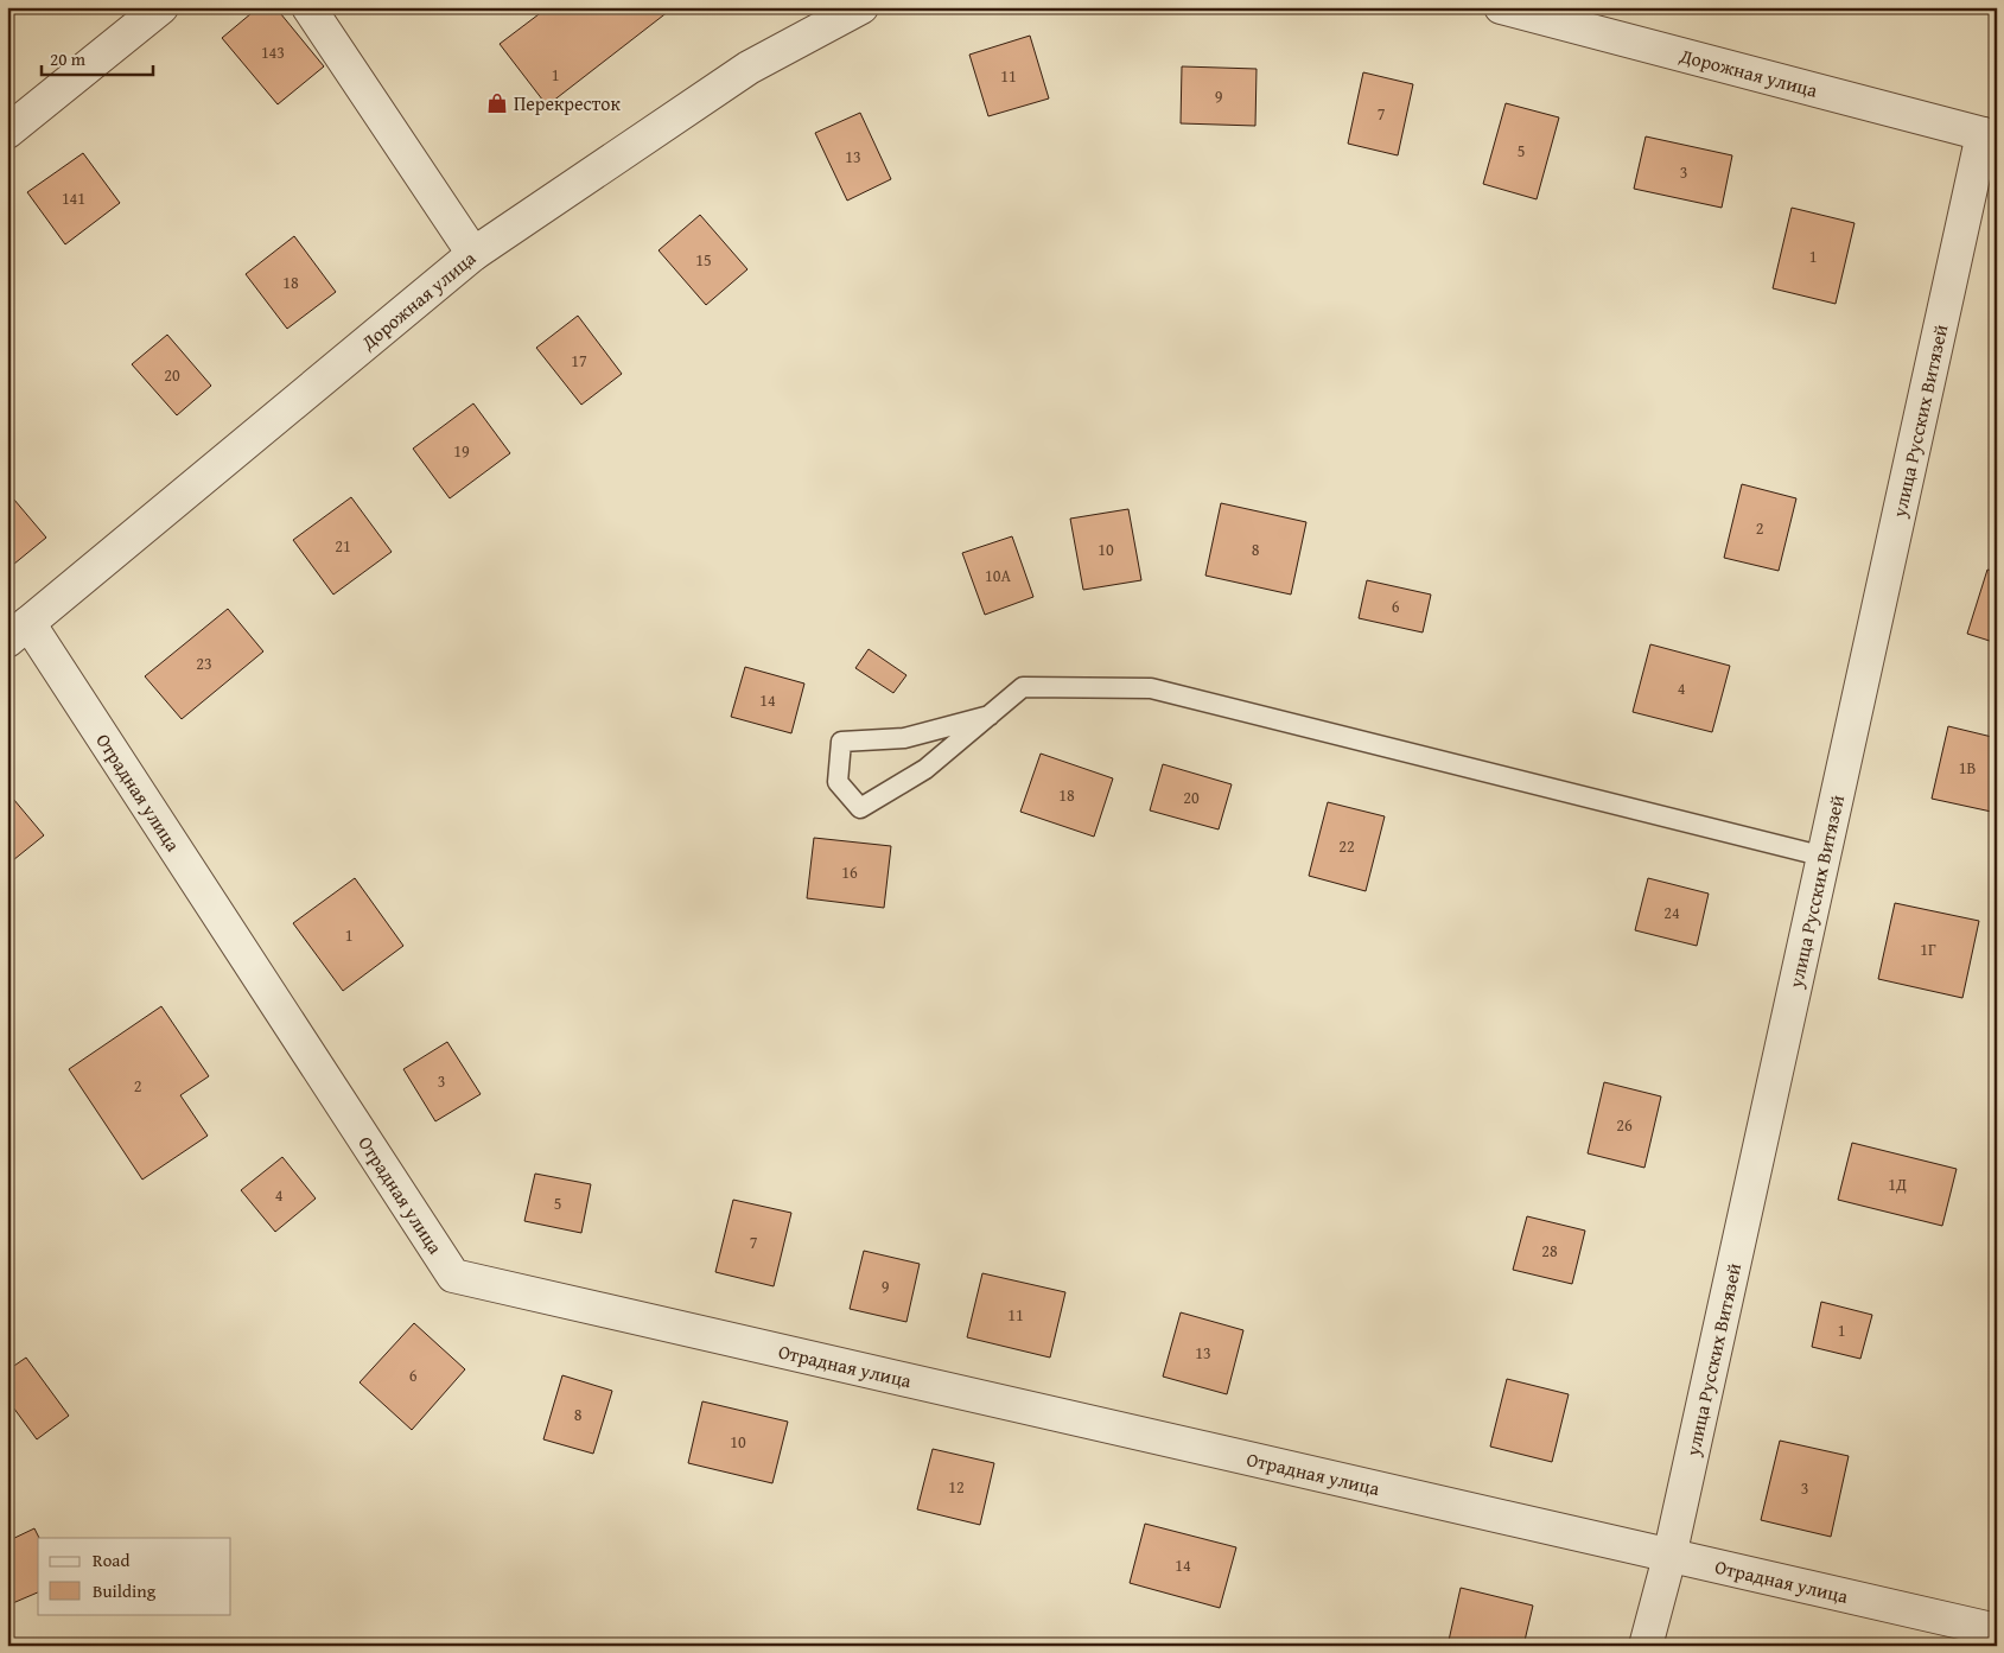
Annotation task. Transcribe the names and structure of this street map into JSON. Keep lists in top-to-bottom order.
{
  "streets": {
    "street": ["Дорожная улица", "улица Русских Витязей", "Отрадная улица"]
  },
  "crossings": [
    ["Дорожная улица", "улица Русских Витязей"],
    ["Дорожная улица", "Отрадная улица"],
    ["улица Русских Витязей", "Отрадная улица"]
  ],
  "places": {
    "shop": ["Перекресток"]
  },
  "house_numbers": [
    "143",
    "1",
    "11",
    "9",
    "7",
    "5",
    "13",
    "3",
    "141",
    "1",
    "15",
    "18",
    "17",
    "20",
    "19",
    "2",
    "21",
    "10",
    "8",
    "10А",
    "6",
    "23",
    "4",
    "14",
    "1В",
    "18",
    "20",
    "22",
    "16",
    "24",
    "1",
    "1Г",
    "3",
    "2",
    "26",
    "1Д",
    "4",
    "5",
    "7",
    "28",
    "9",
    "11",
    "1",
    "13",
    "6",
    "8",
    "10",
    "12",
    "3",
    "14"
  ],
  "legend": ["Road", "Building"],
  "scale_bar": "20 m"
}
